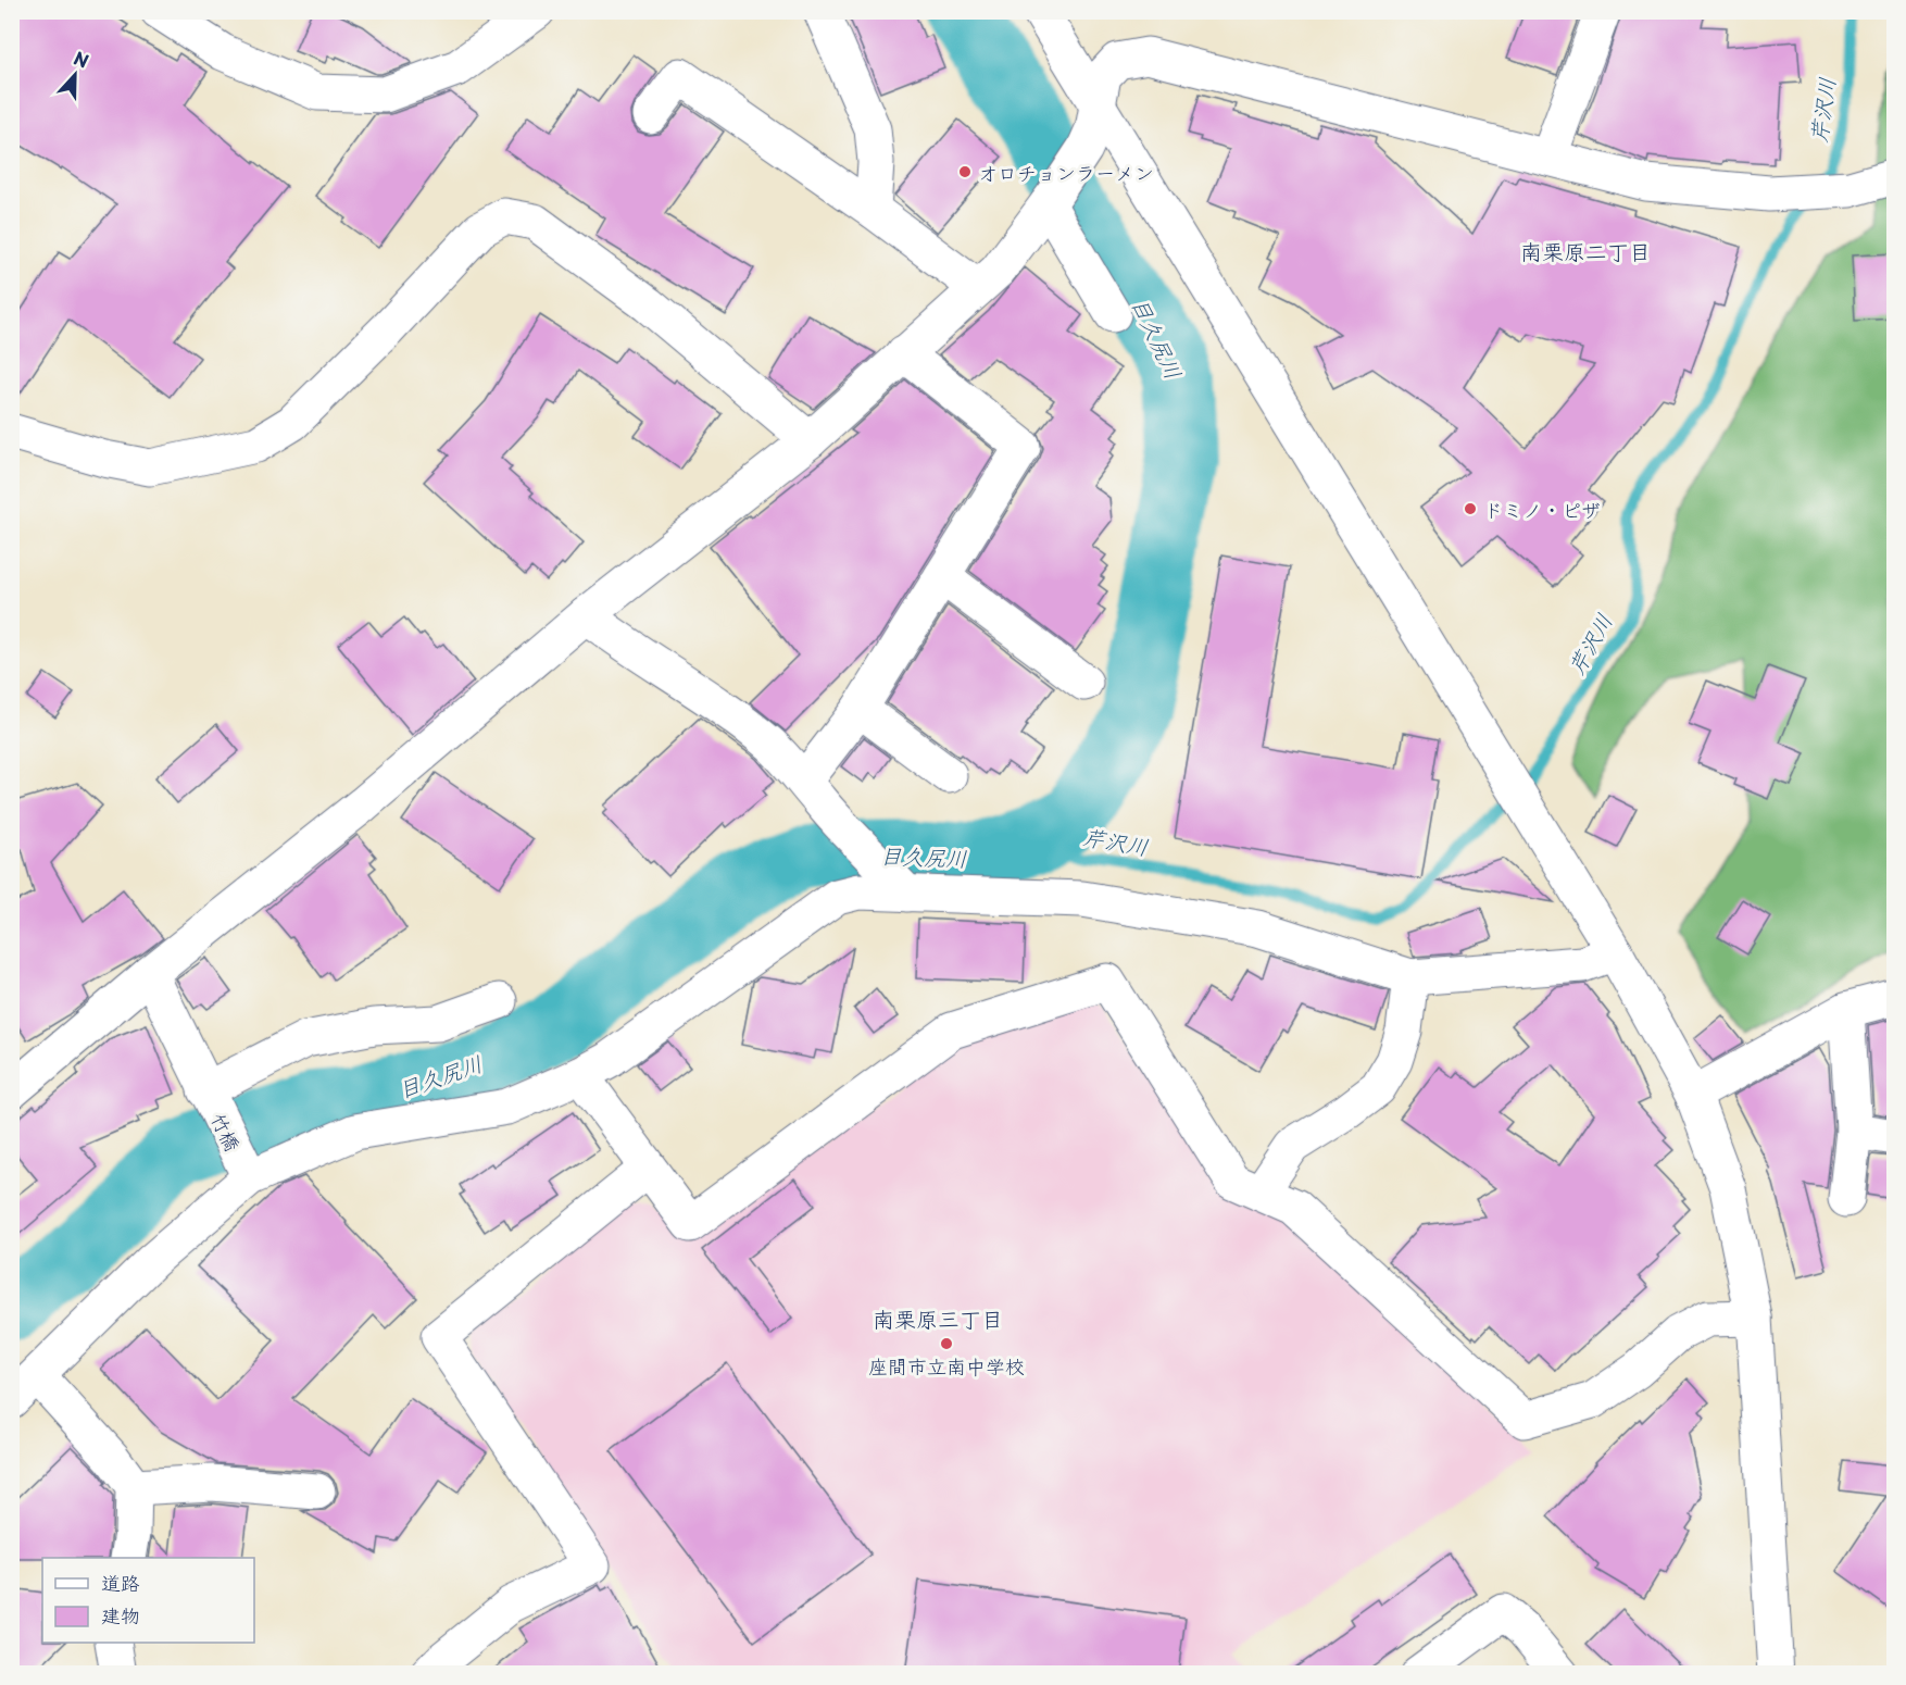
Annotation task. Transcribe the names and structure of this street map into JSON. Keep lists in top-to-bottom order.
{
  "streets": {
    "street": ["竹橋"]
  },
  "districts": ["南栗原二丁目", "南栗原三丁目"],
  "water": ["芹沢川", "目久尻川"],
  "places": ["オロチョンラーメン", "ドミノ・ピザ", "座間市立南中学校"],
  "legend": ["道路", "建物"],
  "north": "top"
}
